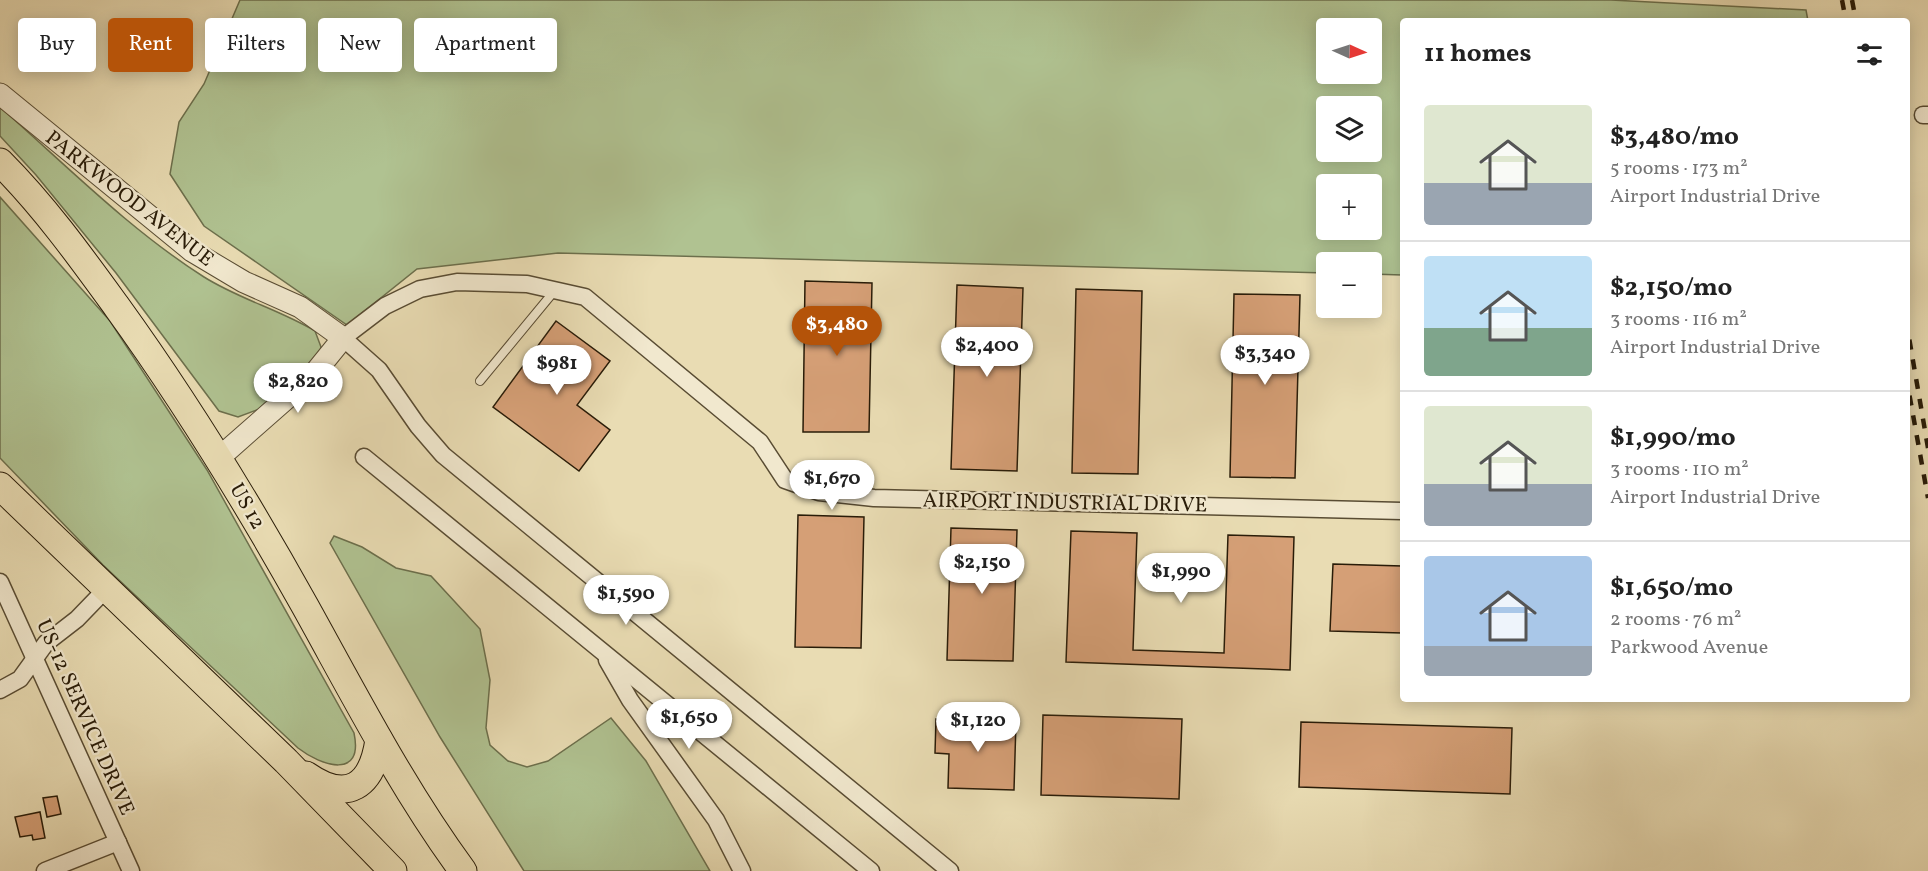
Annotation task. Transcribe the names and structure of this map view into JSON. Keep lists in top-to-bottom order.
{
  "streets": {
    "highway": ["US 12"],
    "street": ["PARKWOOD AVENUE", "AIRPORT INDUSTRIAL DRIVE", "US-12 SERVICE DRIVE"]
  },
  "crossings": [
    ["PARKWOOD AVENUE", "AIRPORT INDUSTRIAL DRIVE"],
    ["AIRPORT INDUSTRIAL DRIVE", "US 12"]
  ],
  "north": "right",
  "page": {
    "map_buttons": ["+", "−"],
    "chip": [
      "Buy",
      "Rent",
      "Filters",
      "New",
      "Apartment"
    ],
    "heading": "11 homes",
    "list": [
      {
        "name": "$3,480/mo",
        "note": "5 rooms · 173 m² · Airport Industrial Drive"
      },
      {
        "name": "$2,150/mo",
        "note": "3 rooms · 116 m² · Airport Industrial Drive"
      },
      {
        "name": "$1,990/mo",
        "note": "3 rooms · 110 m² · Airport Industrial Drive"
      },
      {
        "name": "$1,650/mo",
        "note": "2 rooms · 76 m² · Parkwood Avenue"
      }
    ],
    "price": [
      "$3,480",
      "$2,400",
      "$3,340",
      "$981",
      "$2,820",
      "$1,670",
      "$2,150",
      "$1,990",
      "$1,590",
      "$1,650",
      "$1,120"
    ]
  }
}
